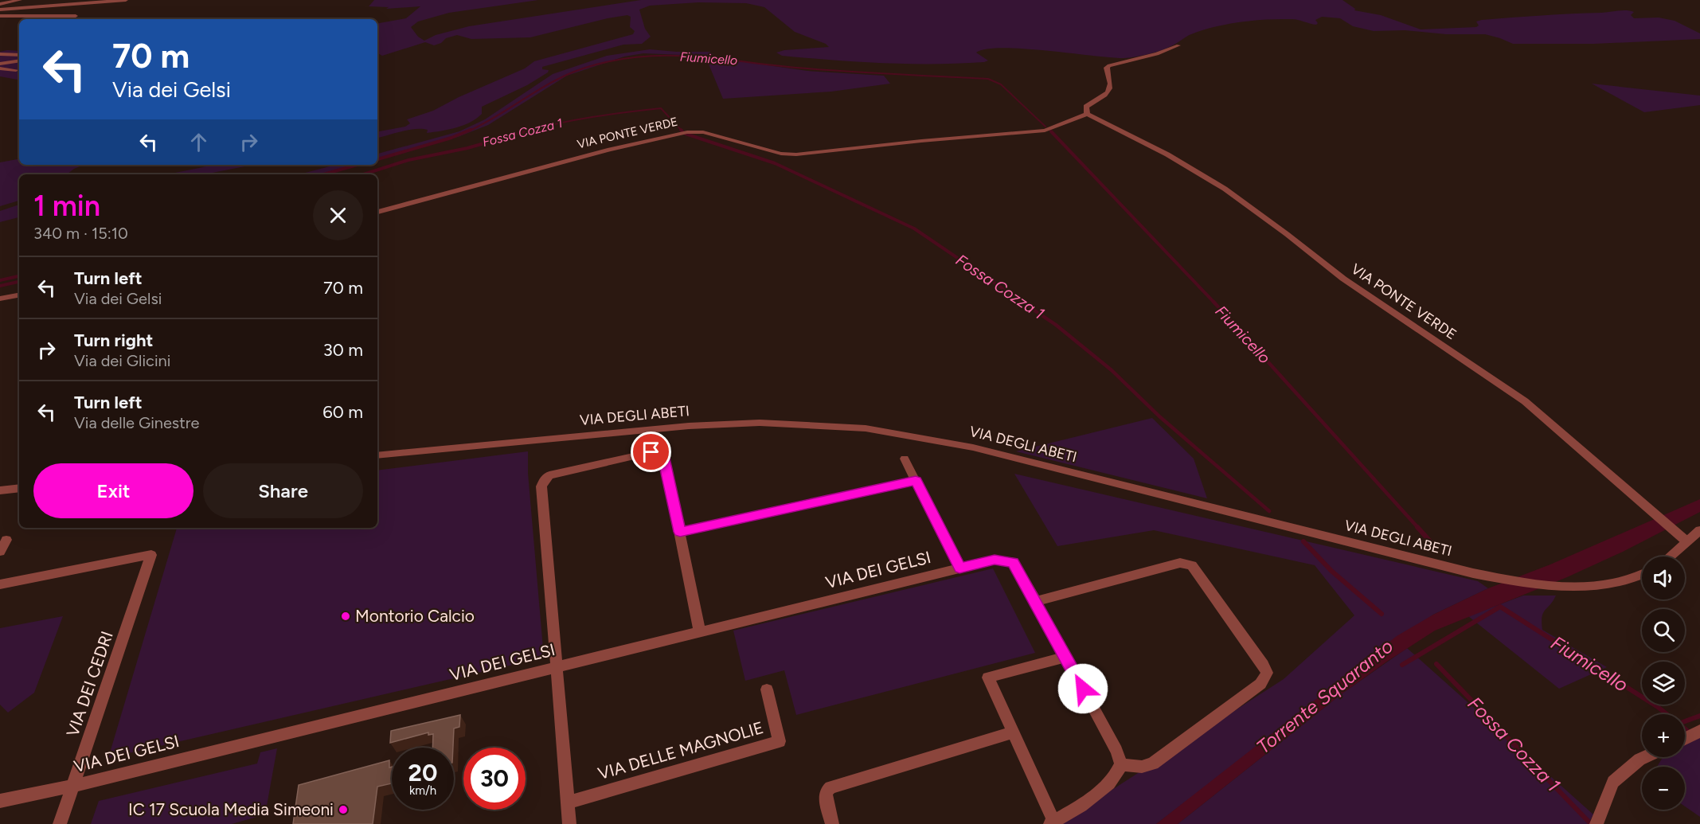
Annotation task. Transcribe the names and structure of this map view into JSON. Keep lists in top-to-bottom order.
{
  "streets": {
    "street": [
      "VIA PONTE VERDE",
      "VIA DEGLI ABETI",
      "VIA DEI GELSI",
      "VIA DEI CEDRI",
      "VIA DELLE MAGNOLIE"
    ]
  },
  "crossings": [
    ["VIA DEI GELSI", "VIA DEI CEDRI"]
  ],
  "water": ["Fiumicello", "Fossa Cozza 1", "Torrente Squaranto"],
  "places": ["Montorio Calcio", "IC 17 Scuola Media Simeoni"],
  "page": {
    "turn": ["70 m", "Via dei Gelsi"],
    "heading": ["1 min", "340 m · 15:10"],
    "list": [
      {
        "name": "Turn left",
        "note": "Via dei Gelsi",
        "value": "70 m"
      },
      {
        "name": "Turn right",
        "note": "Via dei Glicini",
        "value": "30 m"
      },
      {
        "name": "Turn left",
        "note": "Via delle Ginestre",
        "value": "60 m"
      }
    ],
    "buttons": ["Exit", "Share"],
    "map_buttons": ["+", "−"],
    "speed": "20 km/h",
    "limit": "30"
  }
}
